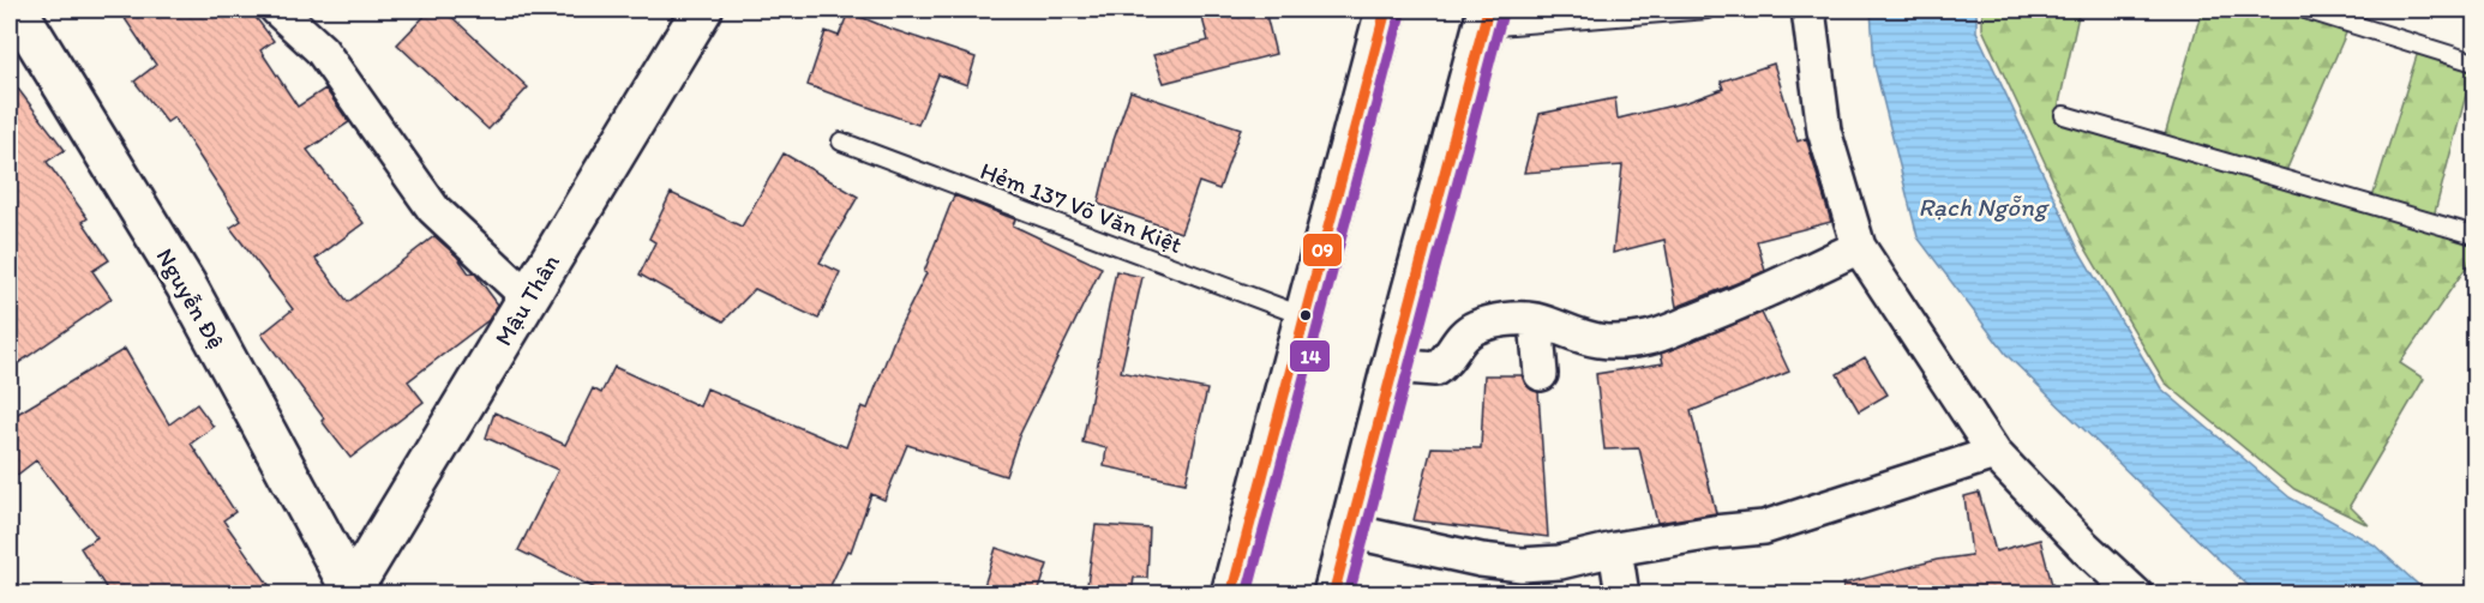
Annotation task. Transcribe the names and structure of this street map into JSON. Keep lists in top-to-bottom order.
{
  "streets": {
    "street": ["Nguyễn Đệ", "Mậu Thân"],
    "lane": ["Hẻm 137 Võ Văn Kiệt"]
  },
  "crossings": [
    ["Nguyễn Đệ", "Mậu Thân"]
  ],
  "water": ["Rạch Ngỗng"],
  "lines": ["transit line 09", "transit line 14"]
}
